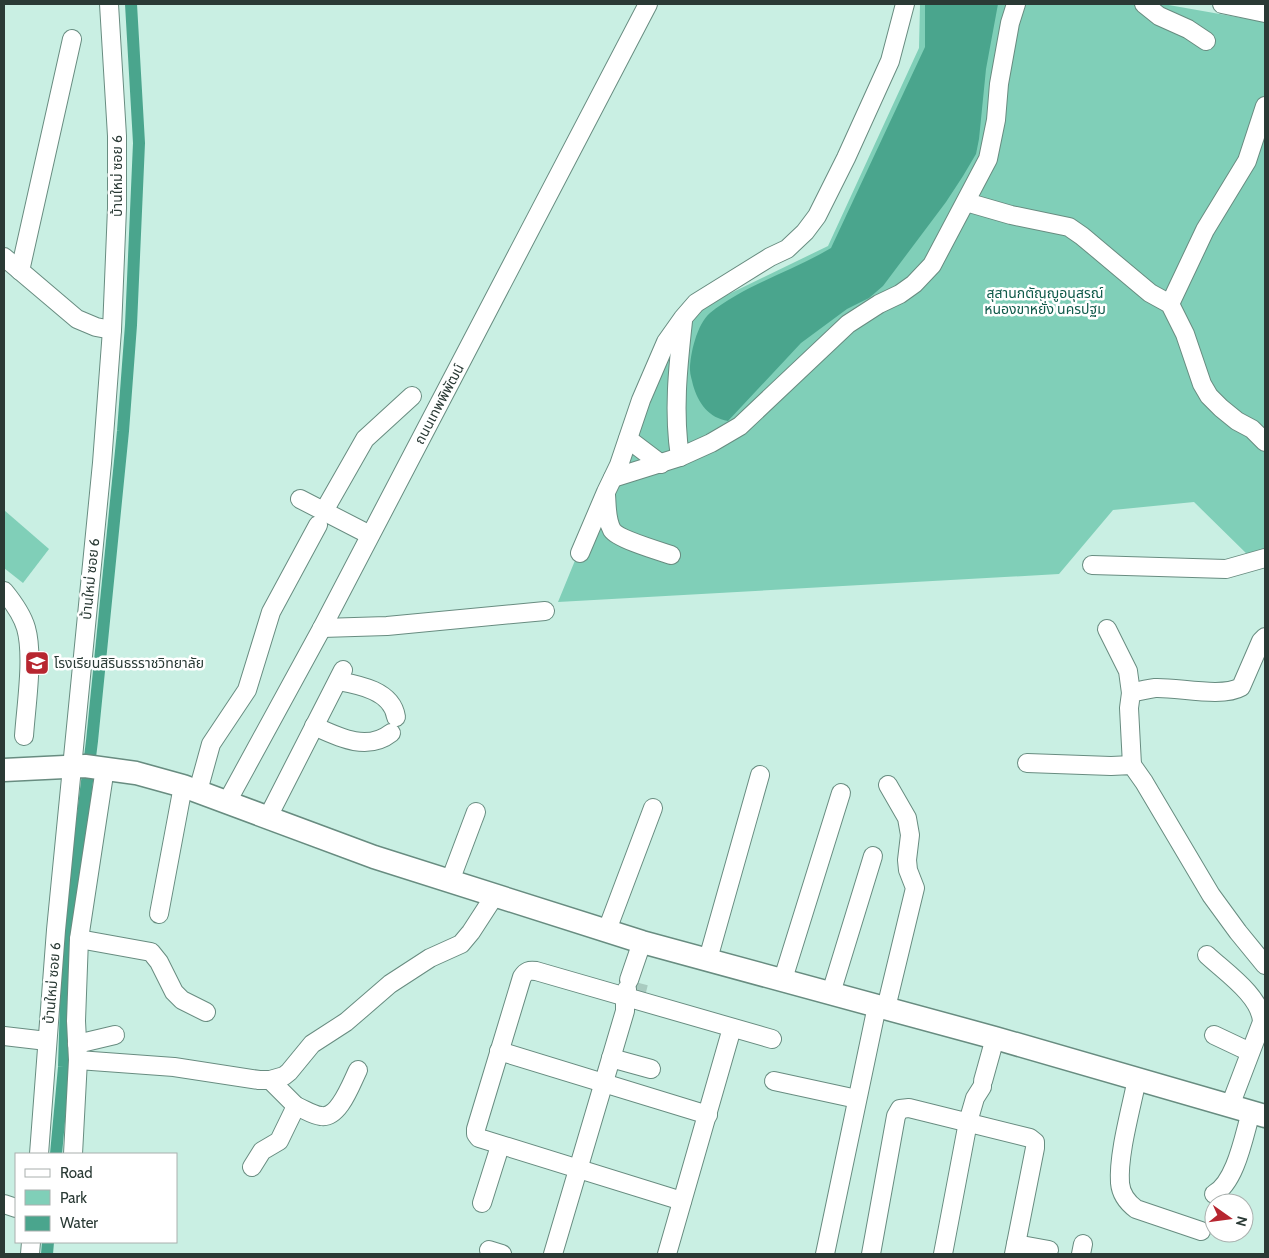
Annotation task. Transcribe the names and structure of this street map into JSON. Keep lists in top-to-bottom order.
{
  "streets": {
    "street": ["บ้านใหม่ ซอย 6", "ถนนเทพพิพัฒน์"]
  },
  "parks": ["สุสานกตัญญูอนุสรณ์ หนองขาหยั่ง นครปฐม"],
  "places": {
    "school or university": ["โรงเรียนสิรินธรราชวิทยาลัย"]
  },
  "legend": ["Road", "Park", "Water"],
  "north": "right"
}
